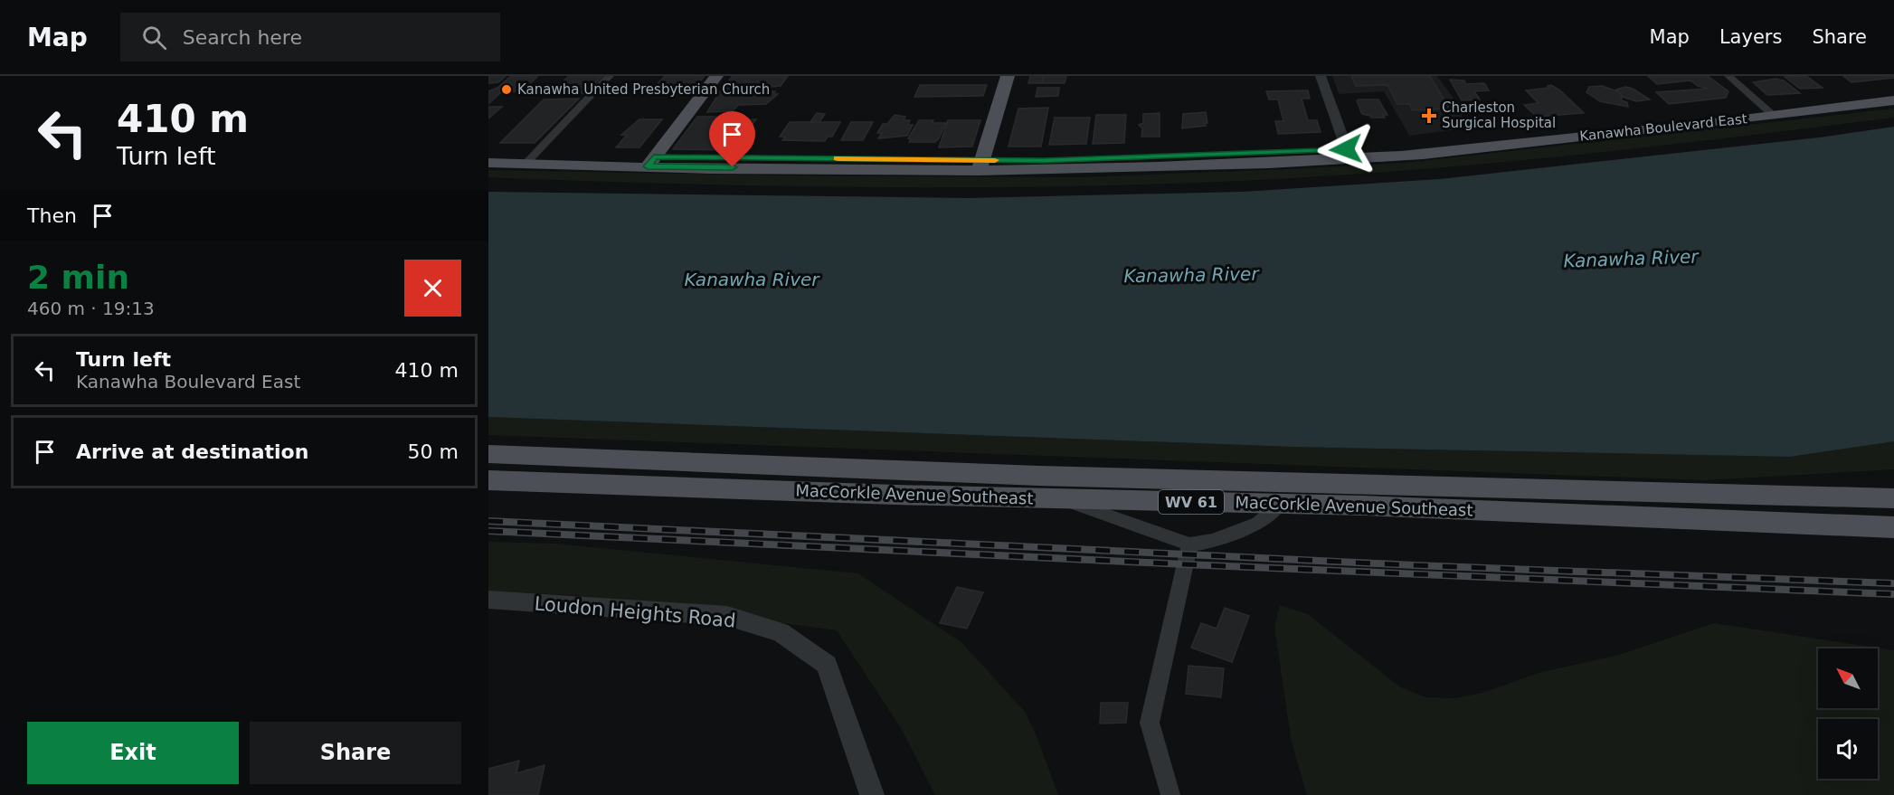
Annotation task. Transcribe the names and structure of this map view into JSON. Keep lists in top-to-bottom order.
{
  "streets": {
    "main road": ["Kanawha Boulevard East", "MacCorkle Avenue Southeast", "WV 61"],
    "street": ["Loudon Heights Road"]
  },
  "water": ["Kanawha River"],
  "places": {
    "other": ["Kanawha United Presbyterian Church"],
    "health": ["Charleston Surgical Hospital"]
  },
  "north": "top left",
  "page": {
    "header": "Map",
    "search": "Search here",
    "nav": ["Map", "Layers", "Share"],
    "turn": ["410 m", "Turn left"],
    "then": "Then",
    "heading": ["2 min", "460 m · 19:13"],
    "list": [
      {
        "name": "Turn left",
        "note": "Kanawha Boulevard East",
        "value": "410 m"
      },
      {
        "name": "Arrive at destination",
        "value": "50 m"
      }
    ],
    "buttons": ["Exit", "Share"]
  }
}
